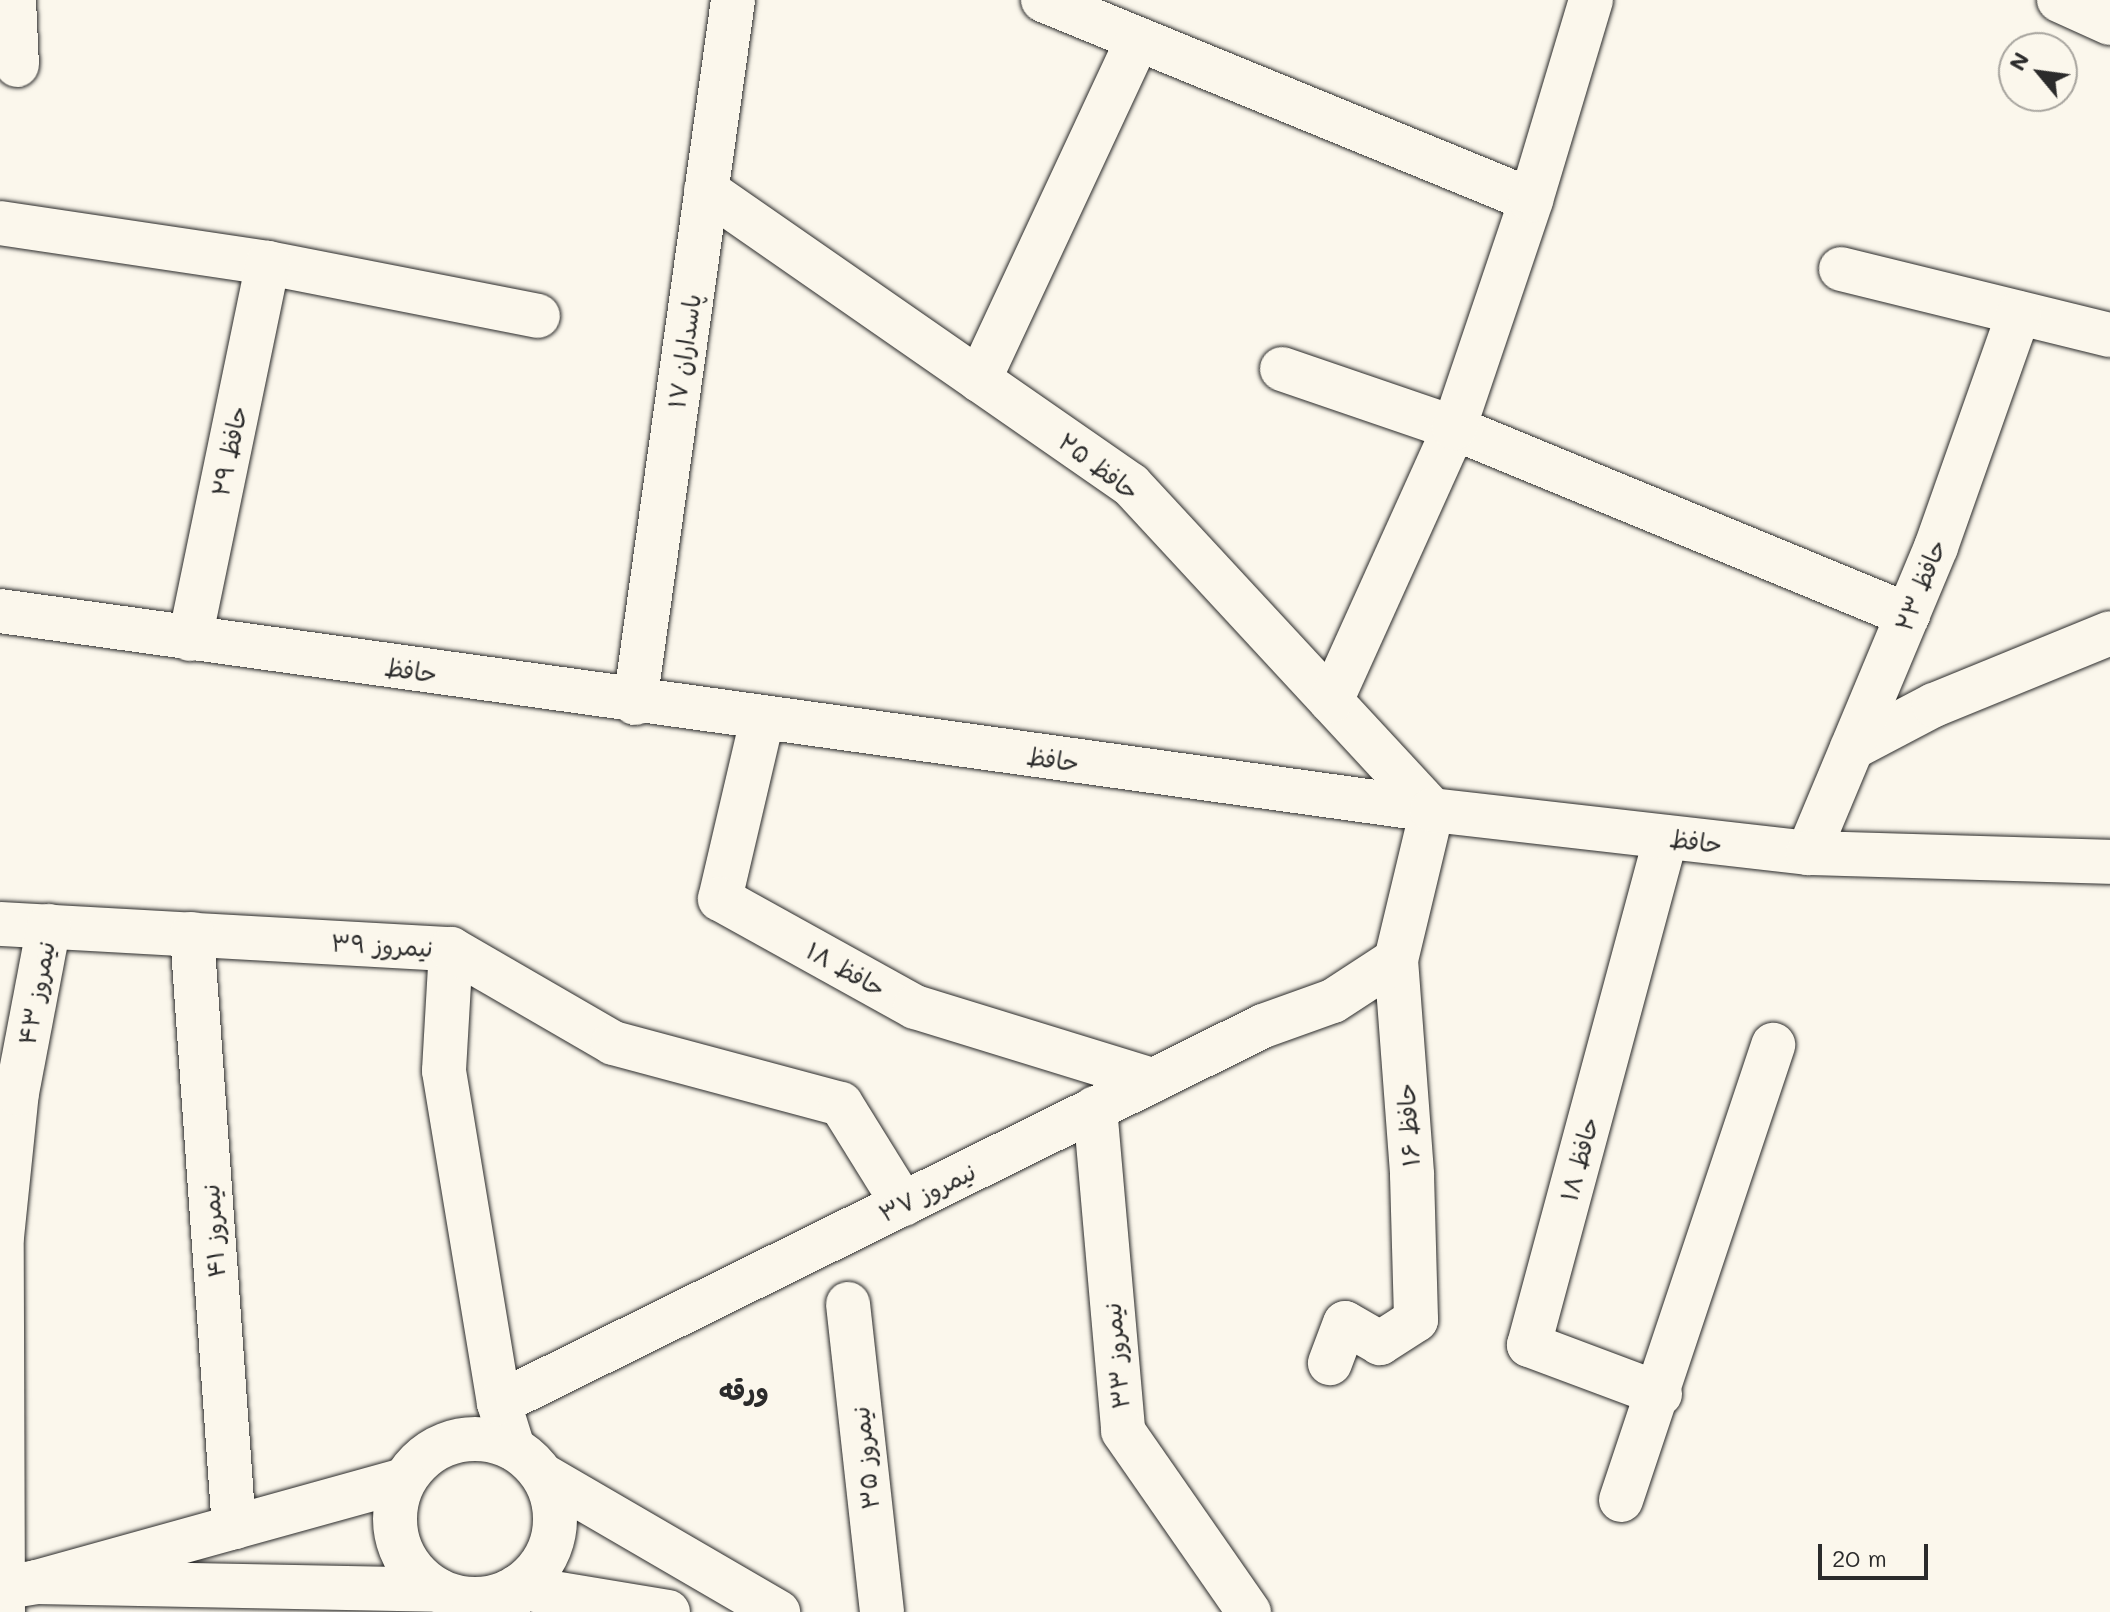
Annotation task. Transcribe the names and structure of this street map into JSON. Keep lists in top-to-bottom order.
{
  "streets": {
    "street": [
      "پاسداران ۱۷",
      "حافظ ۲۹",
      "حافظ ۲۵",
      "حافظ ۲۳",
      "حافظ",
      "نیمروز ۳۹",
      "حافظ ۱۸",
      "نیمروز ۴۳",
      "حافظ ۱۶",
      "نیمروز ۳۷",
      "نیمروز ۴۱",
      "نیمروز ۳۳",
      "نیمروز ۳۵"
    ]
  },
  "crossings": [
    ["پاسداران ۱۷", "حافظ ۲۵"],
    ["پاسداران ۱۷", "حافظ"],
    ["حافظ ۲۹", "حافظ"],
    ["حافظ ۲۵", "حافظ"],
    ["حافظ ۲۵", "حافظ ۱۶"],
    ["حافظ ۲۳", "حافظ"],
    ["حافظ", "حافظ ۱۸"],
    ["حافظ", "حافظ ۱۶"],
    ["نیمروز ۳۹", "نیمروز ۴۳"],
    ["نیمروز ۳۹", "نیمروز ۳۷"],
    ["نیمروز ۳۹", "نیمروز ۴۱"],
    ["حافظ ۱۸", "نیمروز ۳۷"],
    ["حافظ ۱۶", "نیمروز ۳۷"],
    ["نیمروز ۳۷", "نیمروز ۳۳"]
  ],
  "districts": ["ورقه"],
  "scale_bar": "20 m",
  "north": "top left"
}
